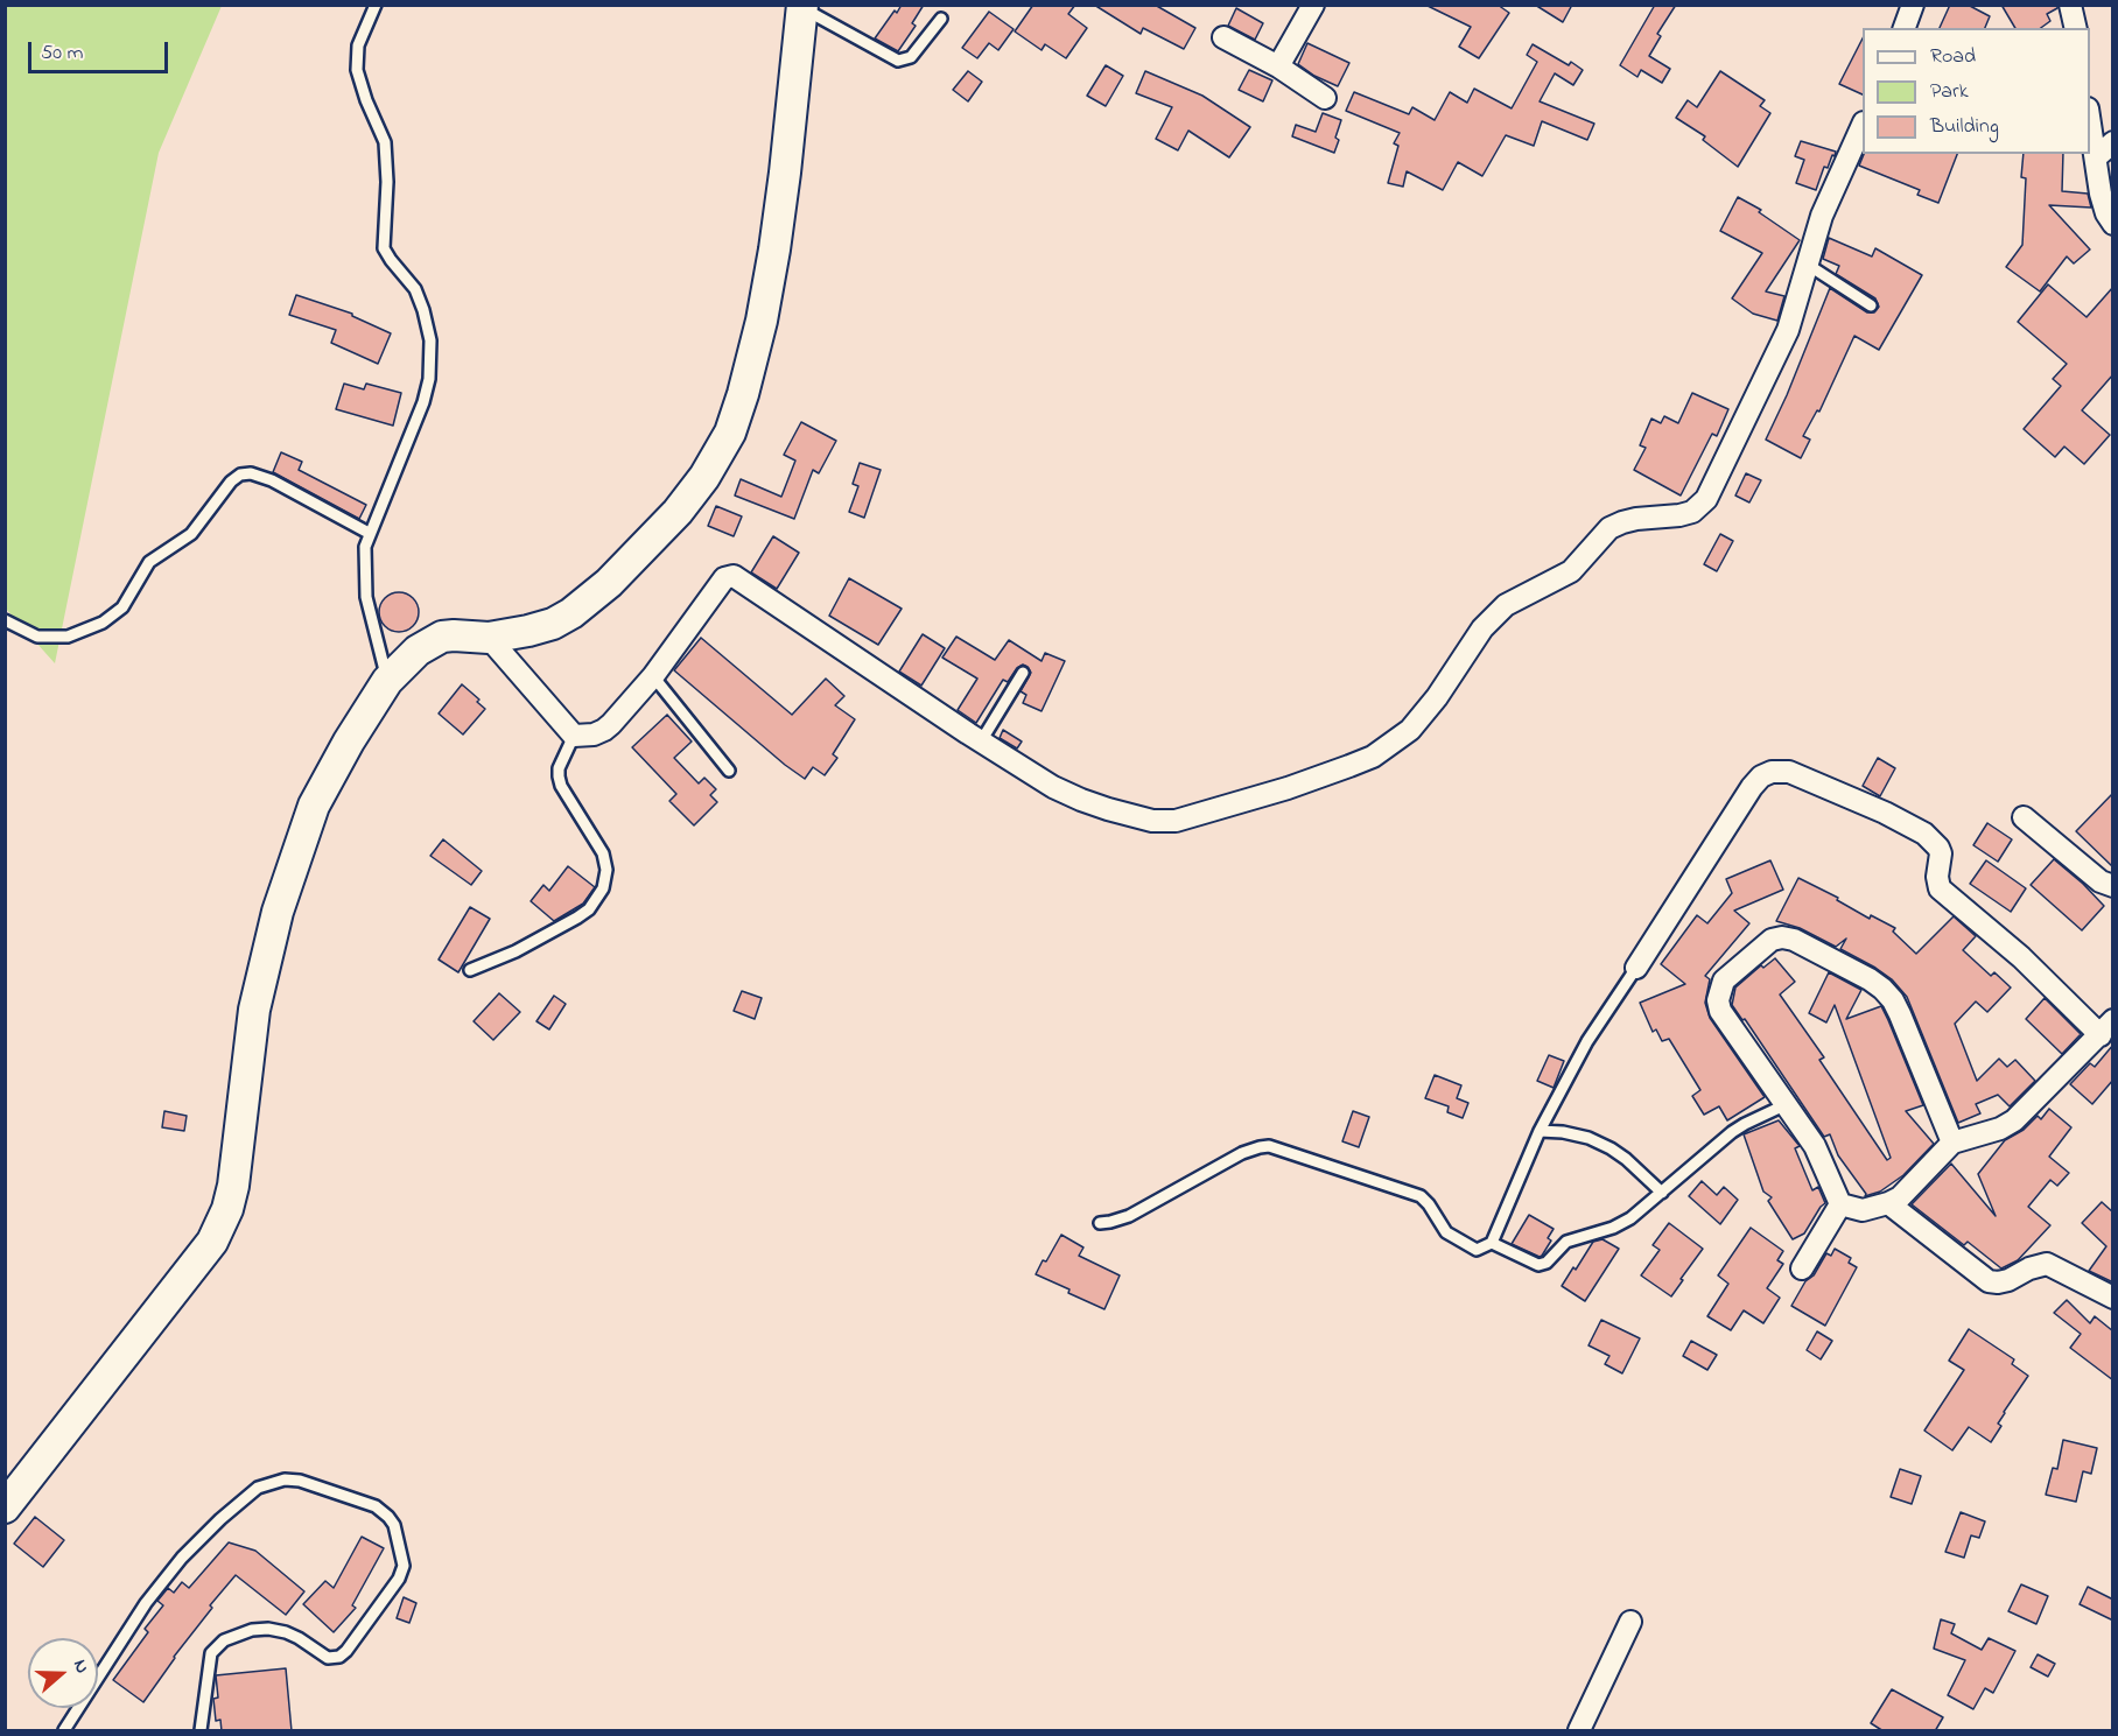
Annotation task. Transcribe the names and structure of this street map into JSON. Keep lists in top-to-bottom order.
{
  "legend": ["Road", "Park", "Building"],
  "scale_bar": "50 m",
  "north": "right"
}
